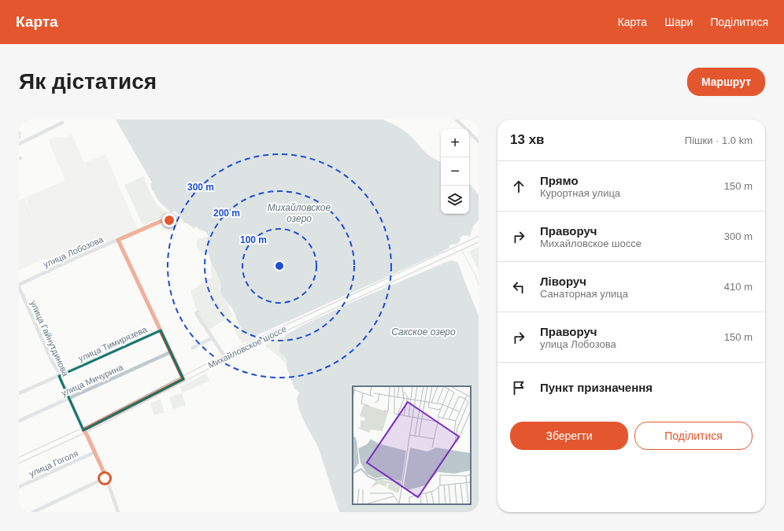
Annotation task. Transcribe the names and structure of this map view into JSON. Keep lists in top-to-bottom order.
{
  "streets": {
    "main road": ["Михайловское шоссе"],
    "street": [
      "улица Лобозова",
      "улица Гайнутдинова",
      "улица Тимирязева",
      "улица Мичурина",
      "улица Гоголя"
    ]
  },
  "crossings": [
    ["улица Лобозова", "улица Гайнутдинова"],
    ["улица Гайнутдинова", "улица Тимирязева"],
    ["улица Гайнутдинова", "Михайловское шоссе"],
    ["улица Гайнутдинова", "улица Мичурина"],
    ["улица Гайнутдинова", "улица Гоголя"]
  ],
  "water": ["Михайловское озеро", "Сакское озеро"],
  "page": {
    "header": "Карта",
    "nav": ["Карта", "Шари", "Поділитися"],
    "buttons": [
      "Маршрут",
      ["Зберегти", "Поділитися"]
    ],
    "title": "Як дістатися",
    "heading": ["13 хв", "Пішки · 1.0 km"],
    "map_buttons": ["+", "−"],
    "list": [
      ["Прямо", "Курортная улица", "150 m"],
      ["Праворуч", "Михайловское шоссе", "300 m"],
      ["Ліворуч", "Санаторная улица", "410 m"],
      ["Праворуч", "улица Лобозова", "150 m"],
      "Пункт призначення"
    ]
  },
  "rings": ["300 m", "200 m", "100 m"]
}
